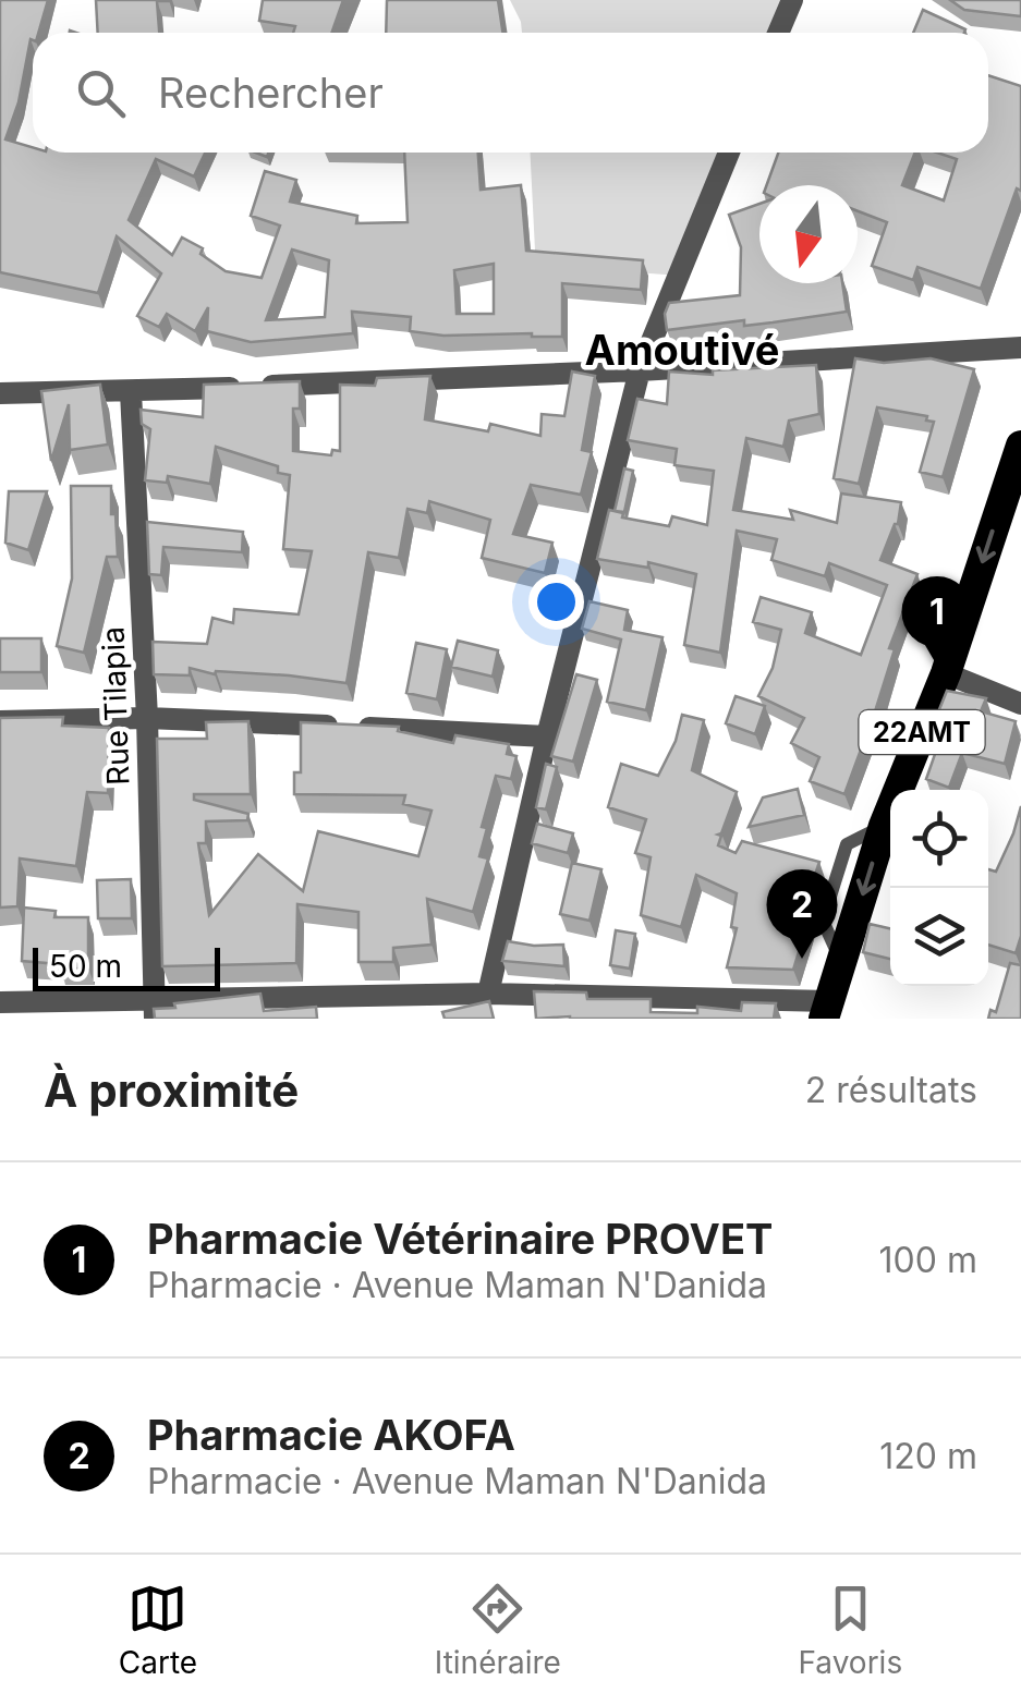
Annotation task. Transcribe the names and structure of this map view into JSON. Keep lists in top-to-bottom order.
{
  "streets": {
    "highway": ["22AMT"],
    "street": ["Rue Tilapia"]
  },
  "districts": ["Amoutivé"],
  "scale_bar": "50 m",
  "north": "bottom",
  "page": {
    "search": "Rechercher",
    "pins": ["1", "2"],
    "scale": "50 m",
    "heading": ["À proximité", "2 résultats"],
    "list": [
      {
        "mark": "1",
        "name": "Pharmacie Vétérinaire PROVET",
        "note": "Pharmacie · Avenue Maman N'Danida",
        "value": "100 m"
      },
      {
        "mark": "2",
        "name": "Pharmacie AKOFA",
        "note": "Pharmacie · Avenue Maman N'Danida",
        "value": "120 m"
      }
    ],
    "nav": ["Carte", "Itinéraire", "Favoris"]
  }
}
